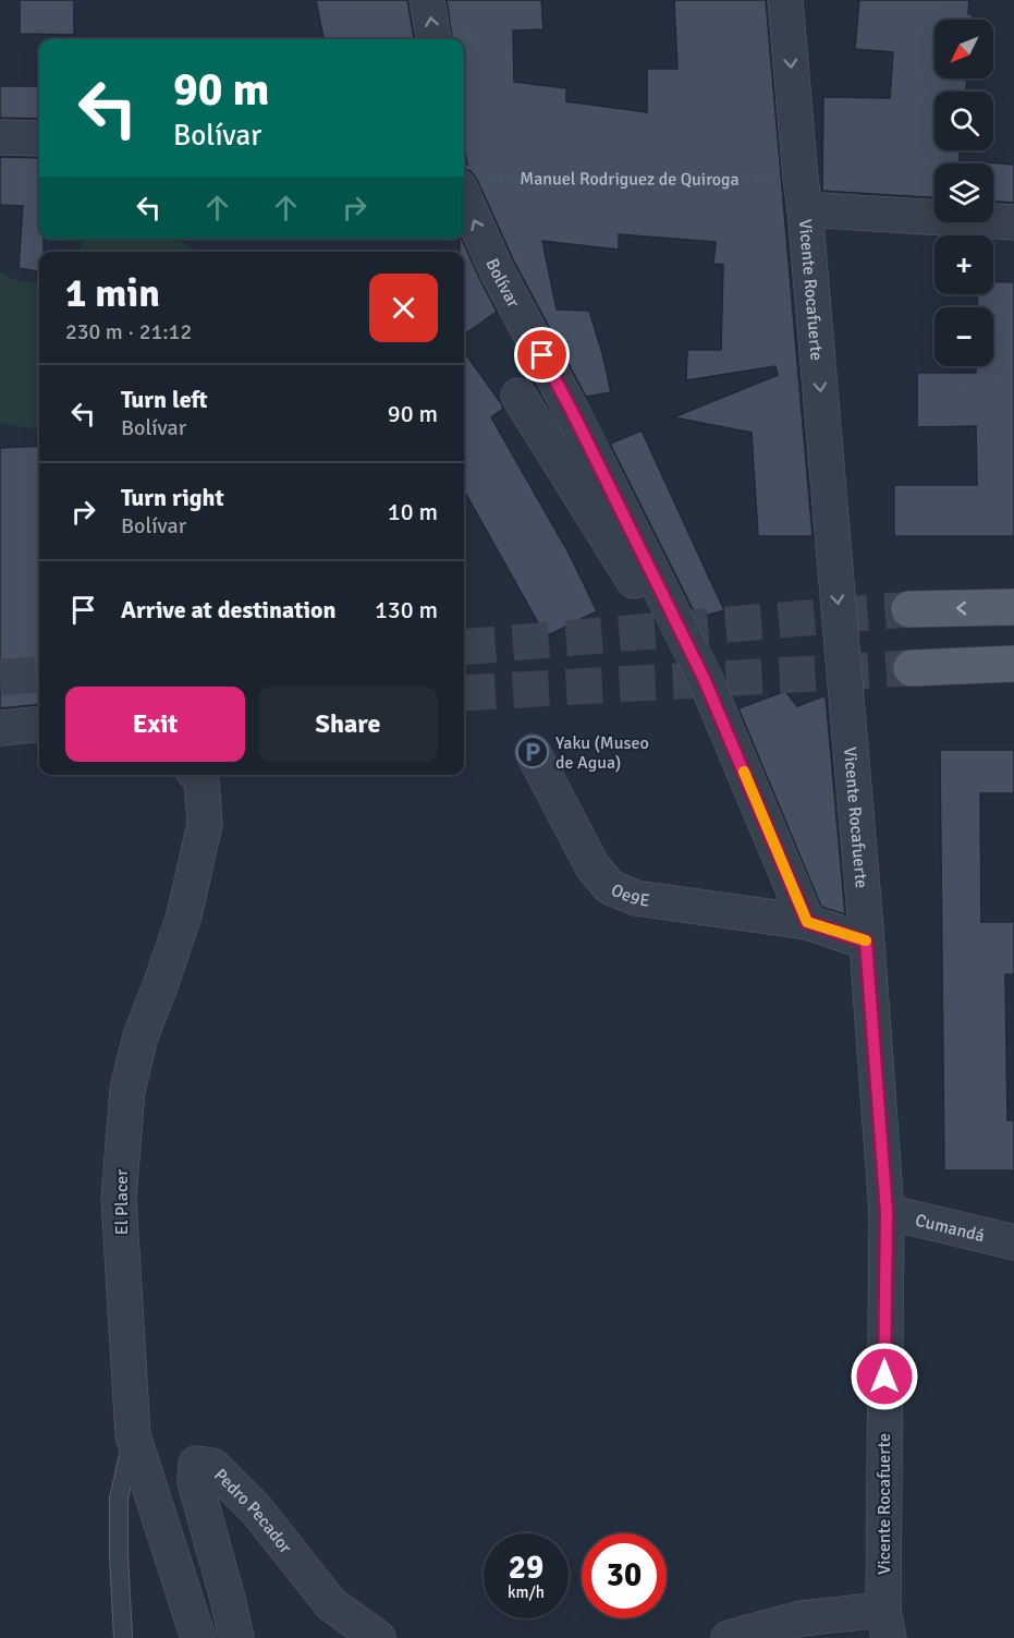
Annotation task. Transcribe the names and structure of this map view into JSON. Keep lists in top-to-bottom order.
{
  "streets": {
    "street": [
      "Bolívar",
      "Vicente Rocafuerte",
      "Oe9E",
      "El Placer",
      "Cumandá",
      "Pedro Pecador"
    ],
    "path": ["Manuel Rodriguez de Quiroga"]
  },
  "crossings": [
    ["Manuel Rodriguez de Quiroga", "Bolívar"],
    ["Manuel Rodriguez de Quiroga", "Vicente Rocafuerte"],
    ["Bolívar", "Oe9E"],
    ["Vicente Rocafuerte", "Cumandá"]
  ],
  "one_way": ["Vicente Rocafuerte"],
  "places": {
    "parking": ["Yaku (Museo de Agua)"]
  },
  "north": "bottom left",
  "page": {
    "map_buttons": ["+", "−"],
    "turn": ["90 m", "Bolívar"],
    "heading": ["1 min", "230 m · 21:12"],
    "list": [
      {
        "name": "Turn left",
        "note": "Bolívar",
        "value": "90 m"
      },
      {
        "name": "Turn right",
        "note": "Bolívar",
        "value": "10 m"
      },
      {
        "name": "Arrive at destination",
        "value": "130 m"
      }
    ],
    "buttons": ["Exit", "Share"],
    "speed": "29 km/h",
    "limit": "30"
  }
}
